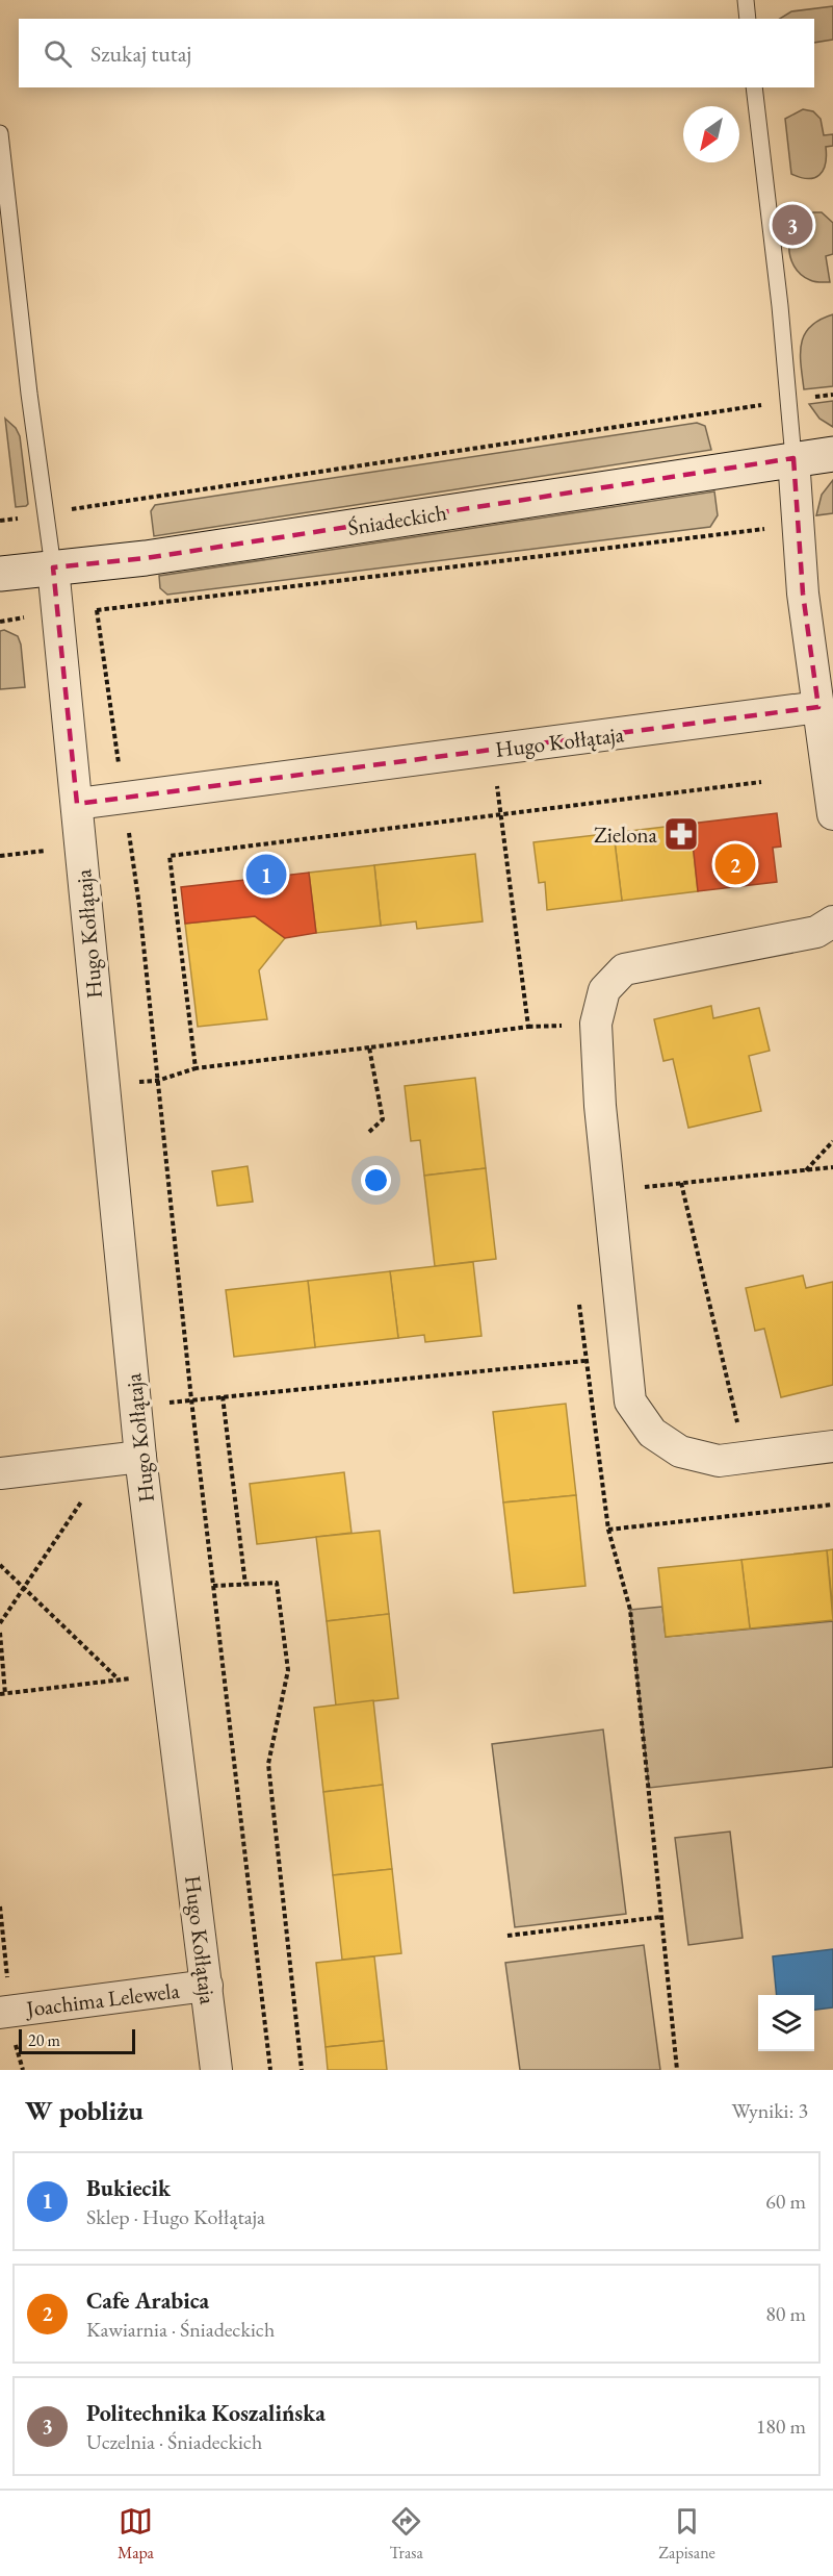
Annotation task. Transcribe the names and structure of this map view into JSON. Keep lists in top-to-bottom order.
{
  "streets": {
    "street": ["Śniadeckich", "Hugo Kołłątaja", "Joachima Lelewela"]
  },
  "crossings": [
    ["Śniadeckich", "Hugo Kołłątaja"],
    ["Hugo Kołłątaja", "Joachima Lelewela"]
  ],
  "places": {
    "pharmacy": ["Zielona"]
  },
  "scale_bar": "20 m",
  "north": "bottom left",
  "page": {
    "search": "Szukaj tutaj",
    "pins": ["3", "2", "1"],
    "scale": "20 m",
    "heading": ["W pobliżu", "Wyniki: 3"],
    "list": [
      {
        "mark": "1",
        "name": "Bukiecik",
        "note": "Sklep · Hugo Kołłątaja",
        "value": "60 m"
      },
      {
        "mark": "2",
        "name": "Cafe Arabica",
        "note": "Kawiarnia · Śniadeckich",
        "value": "80 m"
      },
      {
        "mark": "3",
        "name": "Politechnika Koszalińska",
        "note": "Uczelnia · Śniadeckich",
        "value": "180 m"
      }
    ],
    "nav": ["Mapa", "Trasa", "Zapisane"]
  }
}
